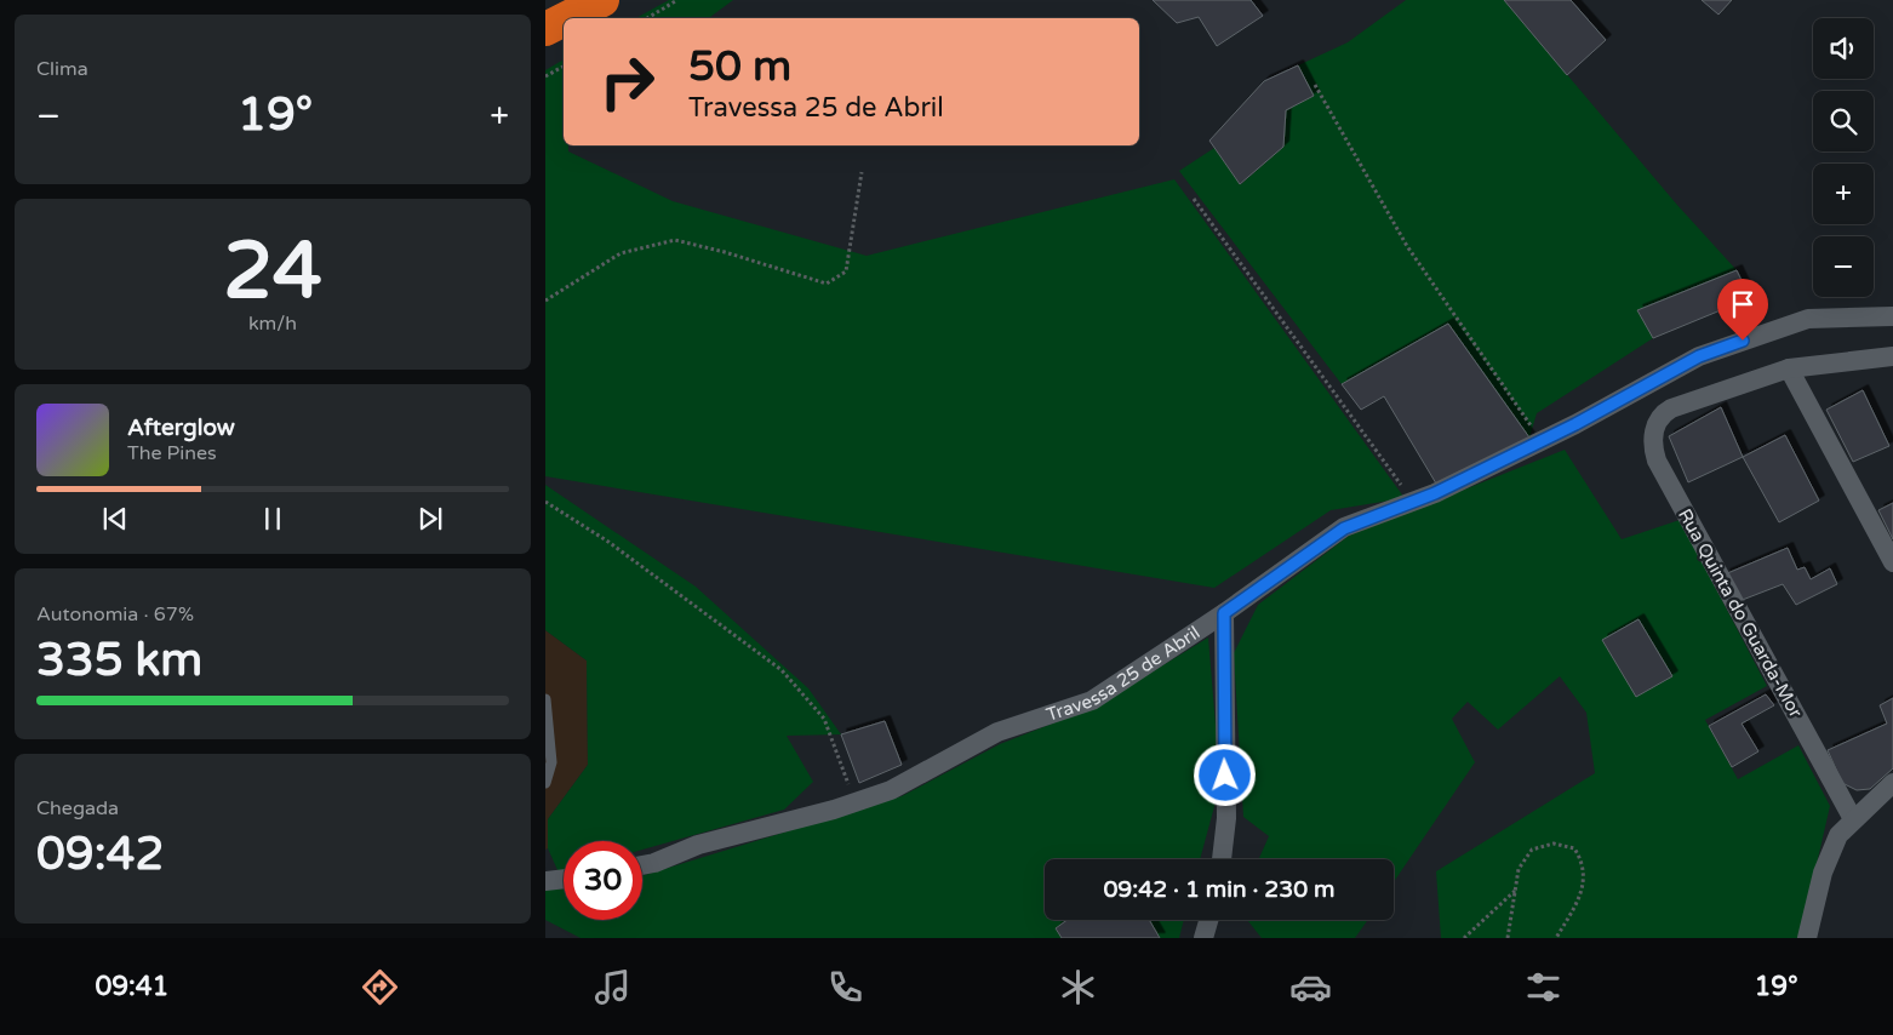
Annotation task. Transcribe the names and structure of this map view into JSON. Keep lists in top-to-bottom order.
{
  "streets": {
    "street": ["Rua Quinta do Guarda-Mor", "Travessa 25 de Abril"]
  },
  "page": {
    "tile": [
      "Clima",
      ["24", "km/h"],
      ["Autonomia · 67%", "335 km"],
      ["Chegada", "09:42"]
    ],
    "map_buttons": ["+", "−"],
    "turn": ["50 m", "Travessa 25 de Abril"],
    "heat": ["−", "19°", "+"],
    "song": ["Afterglow", "The Pines"],
    "limit": "30",
    "trip": "09:42 · 1 min · 230 m",
    "tabs": ["09:41", "19°"]
  }
}
